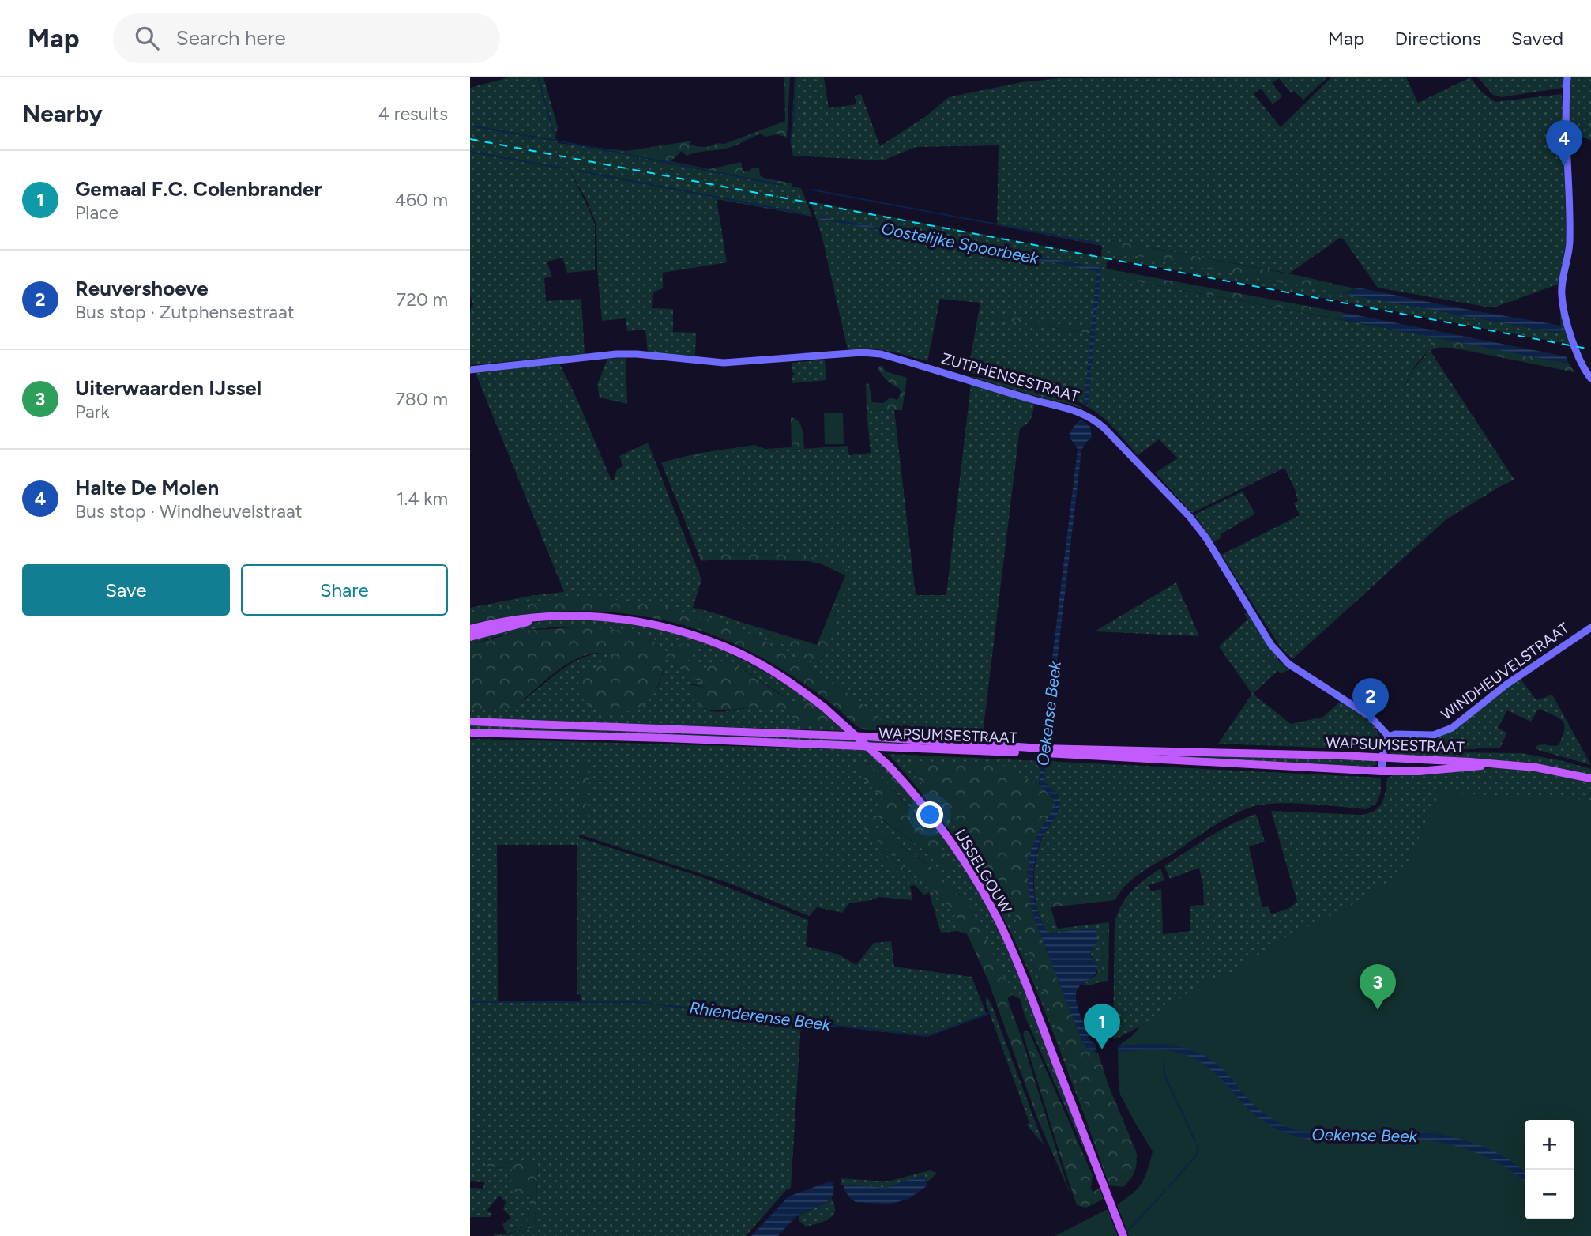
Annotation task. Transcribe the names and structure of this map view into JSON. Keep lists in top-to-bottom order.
{
  "streets": {
    "main road": ["WAPSUMSESTRAAT", "IJSSELGOUW"],
    "street": ["ZUTPHENSESTRAAT", "WINDHEUVELSTRAAT"]
  },
  "crossings": [
    ["ZUTPHENSESTRAAT", "WINDHEUVELSTRAAT"]
  ],
  "water": ["Oostelijke Spoorbeek", "Oekense Beek", "Rhienderense Beek"],
  "page": {
    "header": "Map",
    "search": "Search here",
    "nav": ["Map", "Directions", "Saved"],
    "heading": ["Nearby", "4 results"],
    "pins": [
      "4",
      "2",
      "3",
      "1"
    ],
    "list": [
      {
        "mark": "1",
        "name": "Gemaal F.C. Colenbrander",
        "note": "Place",
        "value": "460 m"
      },
      {
        "mark": "2",
        "name": "Reuvershoeve",
        "note": "Bus stop · Zutphensestraat",
        "value": "720 m"
      },
      {
        "mark": "3",
        "name": "Uiterwaarden IJssel",
        "note": "Park",
        "value": "780 m"
      },
      {
        "mark": "4",
        "name": "Halte De Molen",
        "note": "Bus stop · Windheuvelstraat",
        "value": "1.4 km"
      }
    ],
    "buttons": ["Save", "Share"],
    "map_buttons": ["+", "−"]
  }
}
